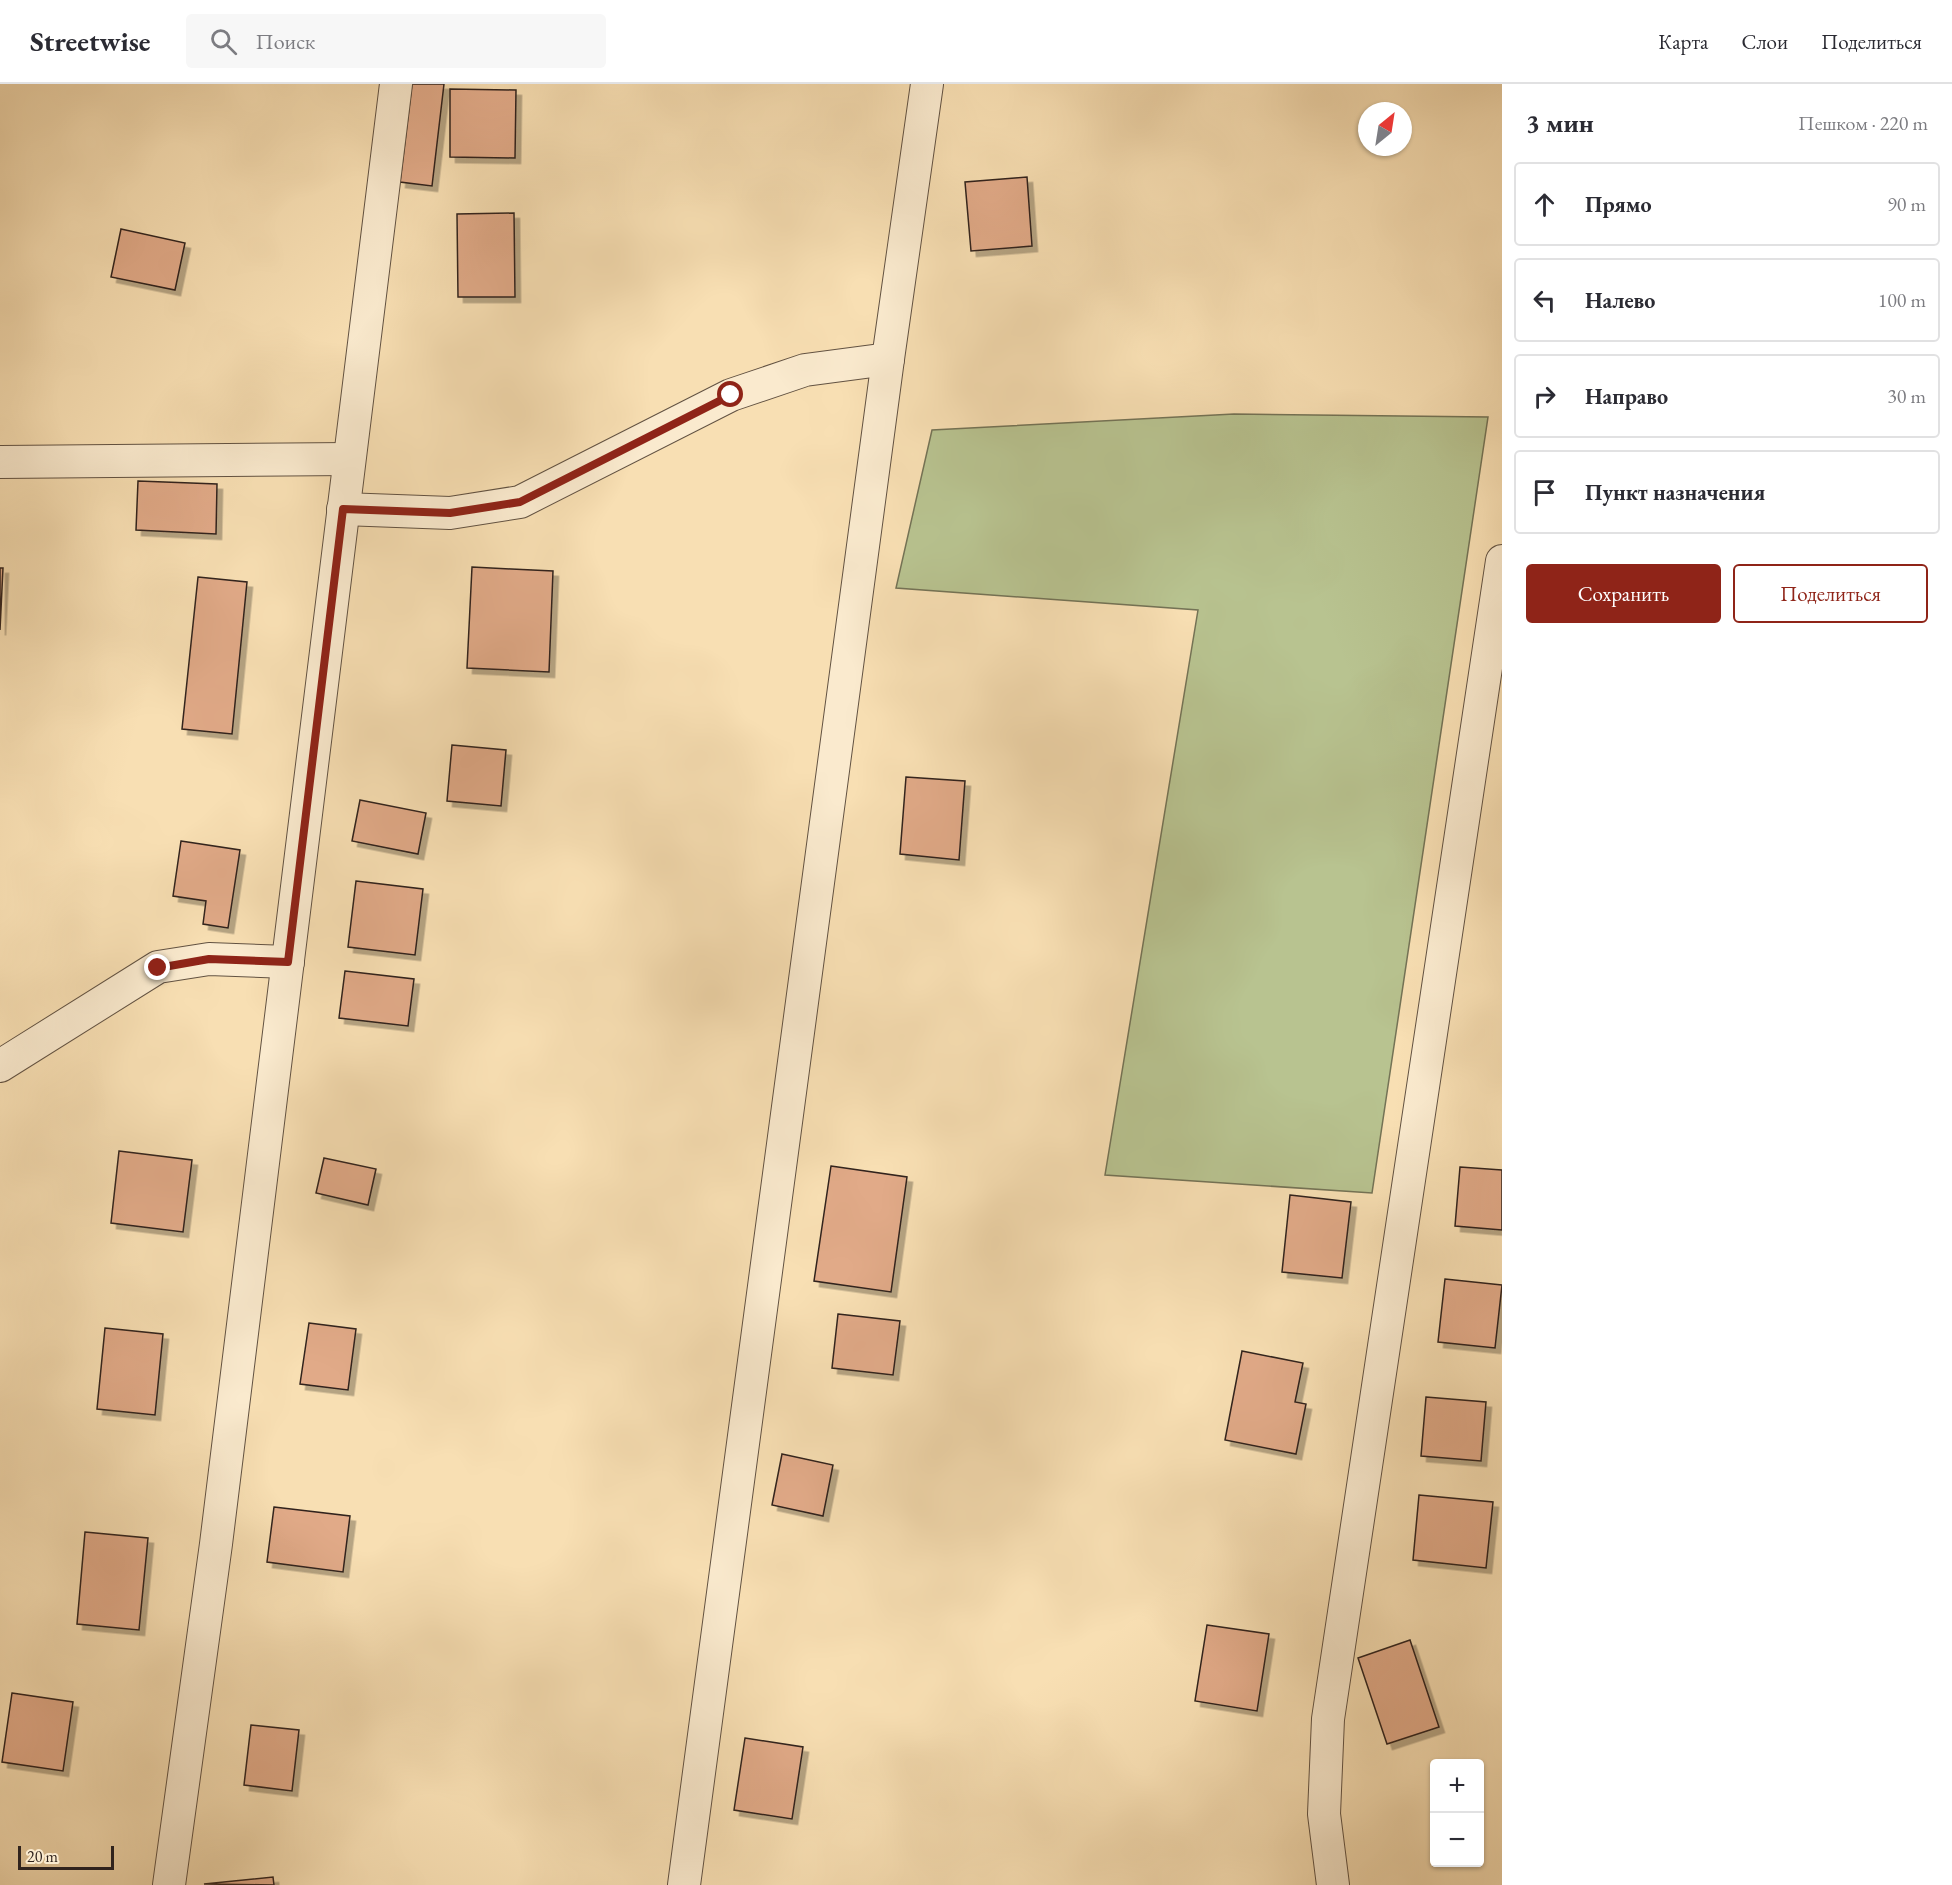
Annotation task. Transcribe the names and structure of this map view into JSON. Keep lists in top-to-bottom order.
{
  "scale_bar": "20 m",
  "north": "top right",
  "page": {
    "header": "Streetwise",
    "search": "Поиск",
    "nav": ["Карта", "Слои", "Поделиться"],
    "heading": ["3 мин", "Пешком · 220 m"],
    "list": [
      ["Прямо", "90 m"],
      ["Налево", "100 m"],
      ["Направо", "30 m"],
      "Пункт назначения"
    ],
    "buttons": ["Сохранить", "Поделиться"],
    "map_buttons": ["+", "−"],
    "scale": "20 m"
  }
}
